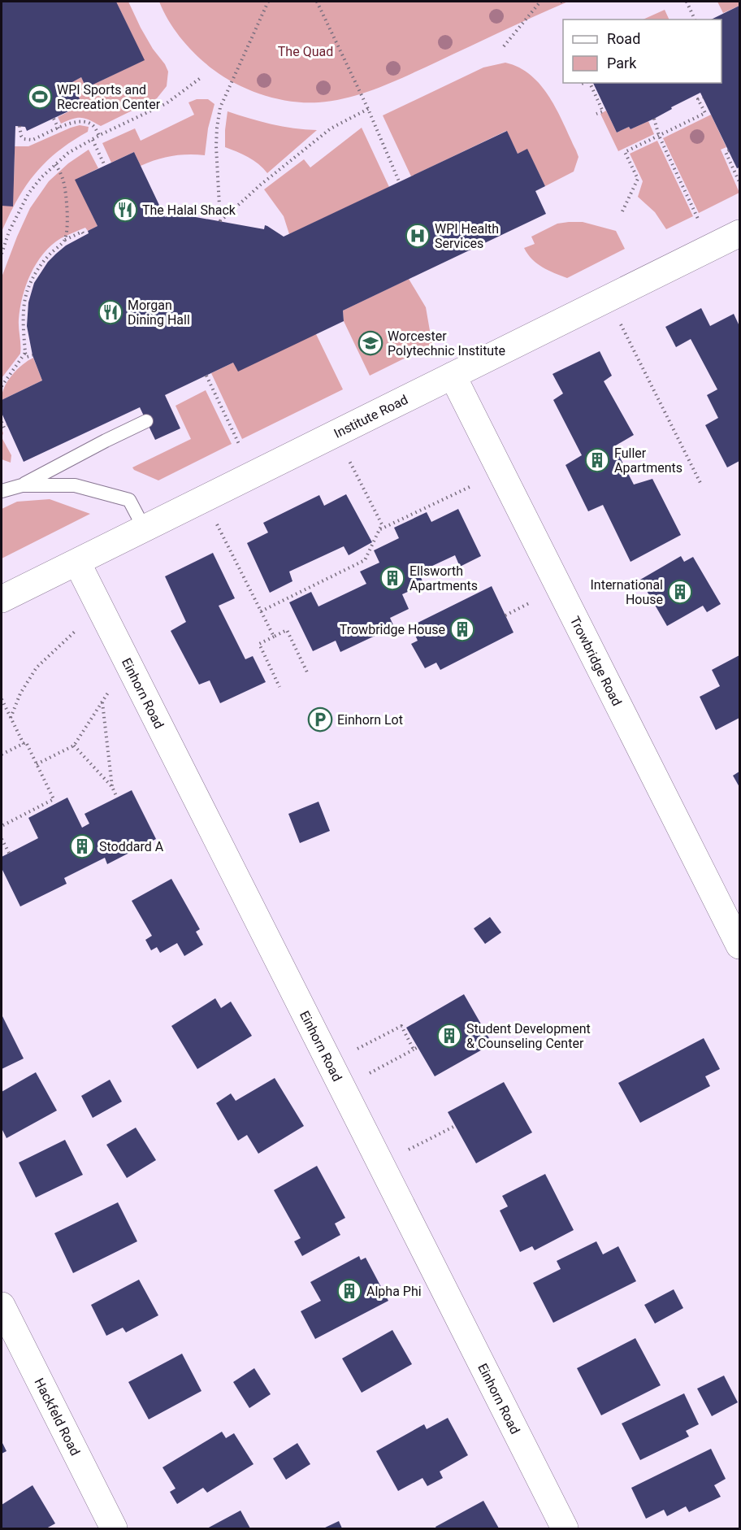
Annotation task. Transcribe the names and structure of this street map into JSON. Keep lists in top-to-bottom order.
{
  "streets": {
    "street": [
      "Institute Road",
      "Trowbridge Road",
      "Einhorn Road",
      "Hackfeld Road"
    ]
  },
  "crossings": [
    ["Institute Road", "Trowbridge Road"],
    ["Institute Road", "Einhorn Road"]
  ],
  "parks": ["The Quad"],
  "places": {
    "sports": ["WPI Sports and Recreation Center"],
    "restaurant": ["The Halal Shack", "Morgan Dining Hall"],
    "hospital": ["WPI Health Services"],
    "school or university": ["Worcester Polytechnic Institute"],
    "building": [
      "Fuller Apartments",
      "Ellsworth Apartments",
      "International House",
      "Trowbridge House",
      "Stoddard A",
      "Student Development & Counseling Center",
      "Alpha Phi"
    ],
    "parking": ["Einhorn Lot"]
  },
  "legend": ["Road", "Park"]
}
